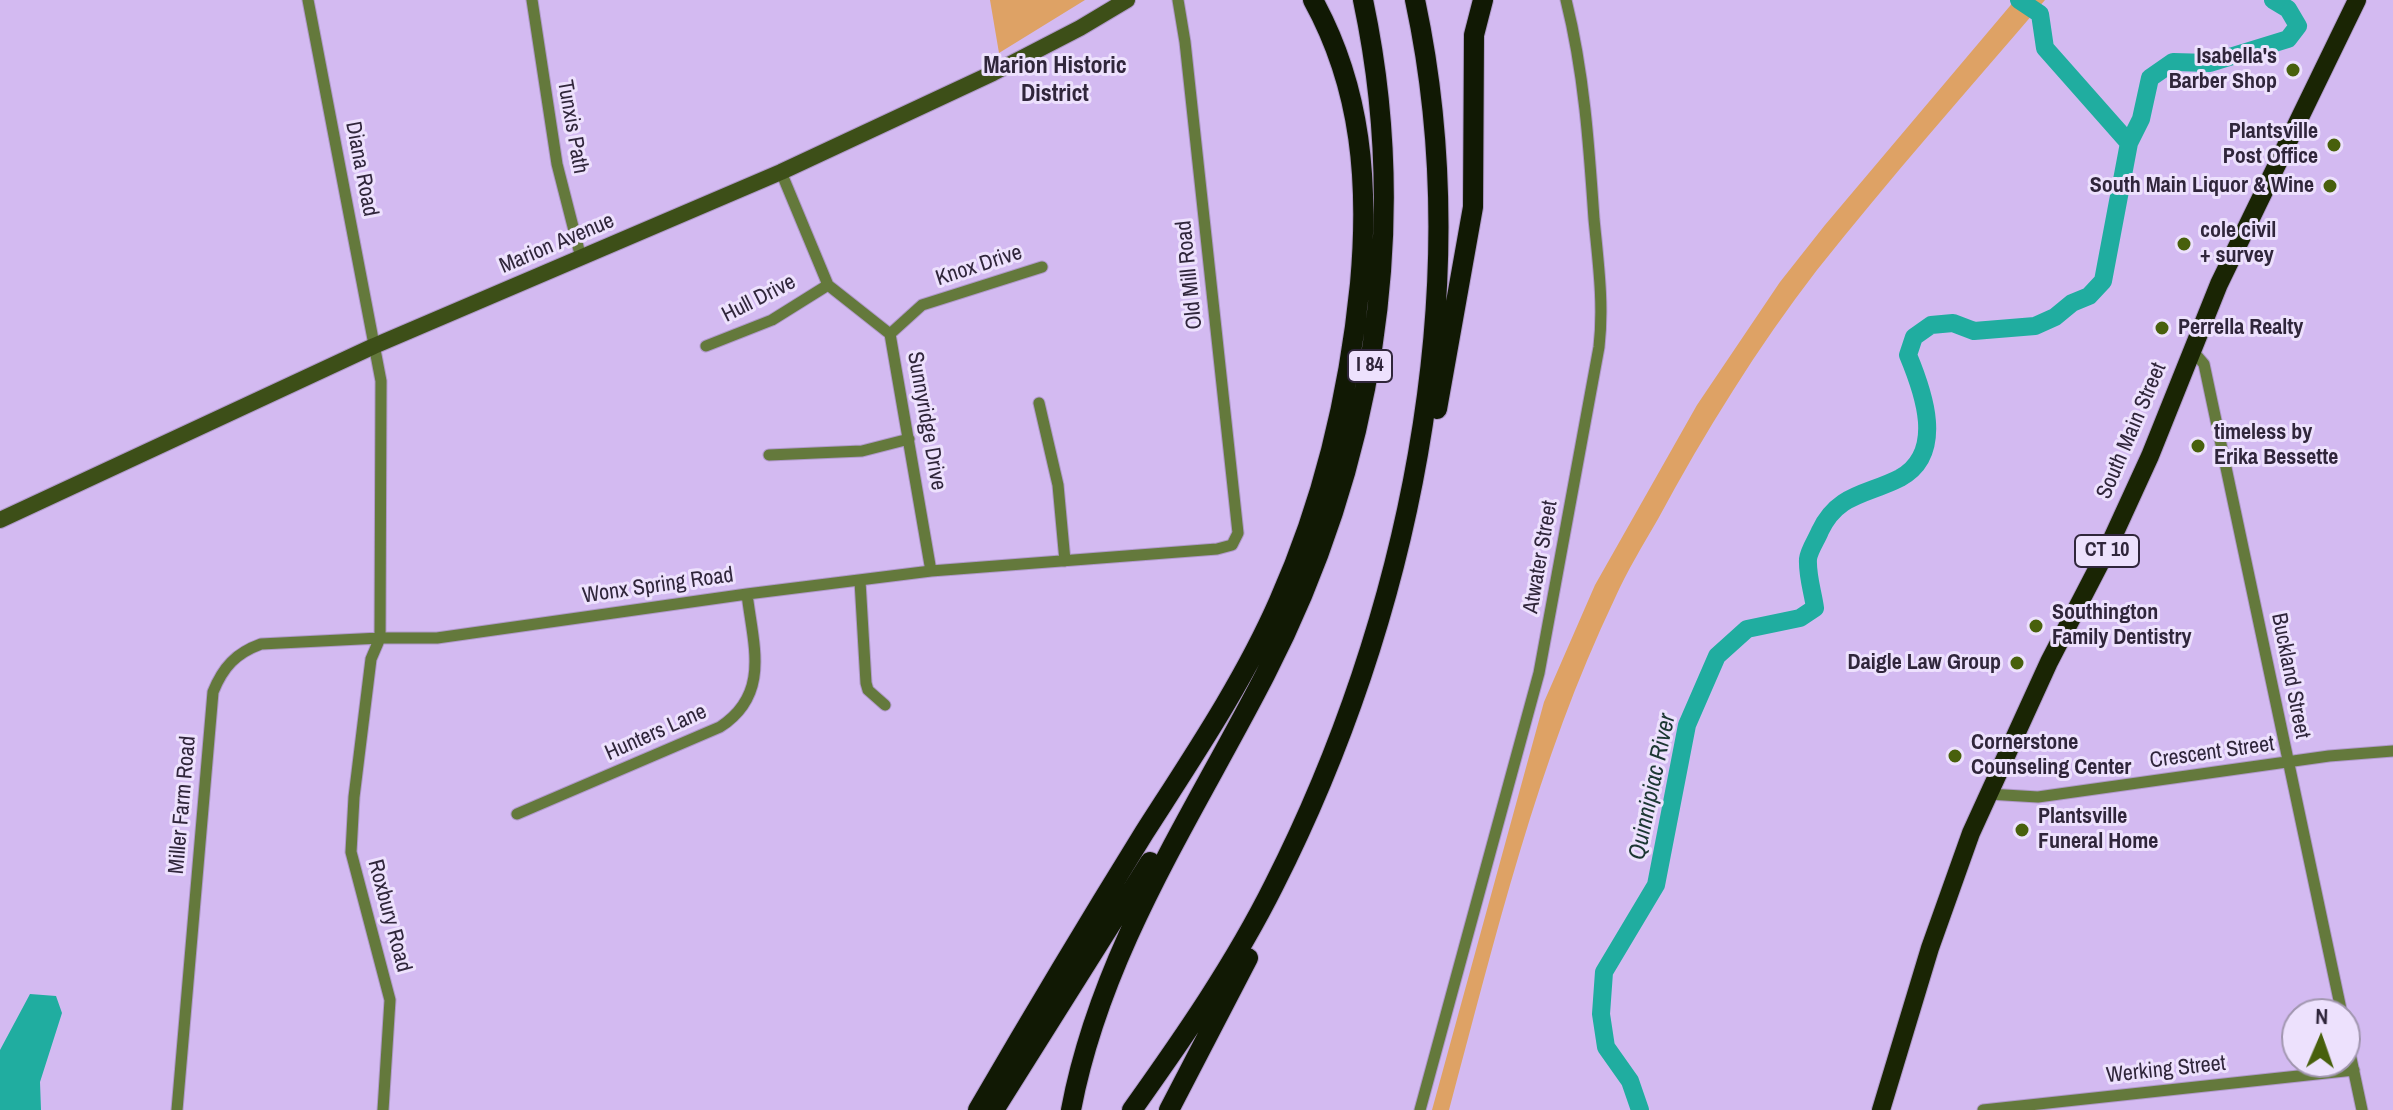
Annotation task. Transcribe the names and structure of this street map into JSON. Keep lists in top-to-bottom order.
{
  "streets": {
    "highway": ["I 84", "South Main Street", "CT 10"],
    "main road": ["Marion Avenue"],
    "street": [
      "Tunxis Path",
      "Diana Road",
      "Knox Drive",
      "Old Mill Road",
      "Hull Drive",
      "Sunnyridge Drive",
      "Atwater Street",
      "Wonx Spring Road",
      "Buckland Street",
      "Hunters Lane",
      "Crescent Street",
      "Miller Farm Road",
      "Roxbury Road",
      "Werking Street"
    ]
  },
  "crossings": [
    ["Tunxis Path", "Marion Avenue"],
    ["Diana Road", "Marion Avenue"],
    ["Marion Avenue", "Sunnyridge Drive"],
    ["Knox Drive", "Sunnyridge Drive"],
    ["Old Mill Road", "Wonx Spring Road"],
    ["Hull Drive", "Sunnyridge Drive"],
    ["Sunnyridge Drive", "Wonx Spring Road"],
    ["South Main Street", "Buckland Street"],
    ["South Main Street", "Crescent Street"],
    ["Wonx Spring Road", "Hunters Lane"],
    ["Wonx Spring Road", "Miller Farm Road"],
    ["Wonx Spring Road", "Roxbury Road"],
    ["Buckland Street", "Crescent Street"],
    ["Miller Farm Road", "Roxbury Road"]
  ],
  "districts": ["Marion Historic District"],
  "water": ["Quinnipiac River"],
  "places": [
    "Isabella's Barber Shop",
    "Plantsville Post Office",
    "South Main Liquor & Wine",
    "cole civil + survey",
    "Perrella Realty",
    "timeless by Erika Bessette",
    "Southington Family Dentistry",
    "Daigle Law Group",
    "Cornerstone Counseling Center",
    "Plantsville Funeral Home"
  ],
  "north": "top"
}
